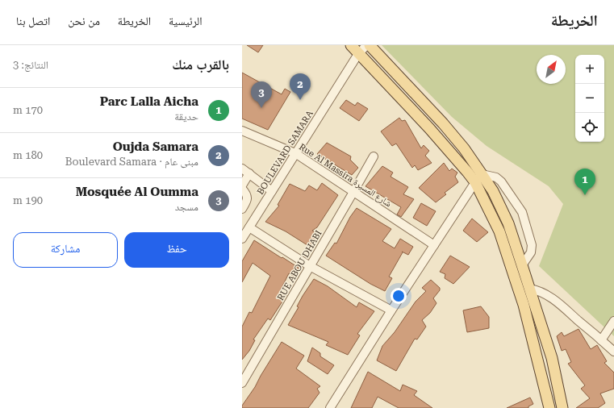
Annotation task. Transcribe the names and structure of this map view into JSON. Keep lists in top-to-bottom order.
{
  "streets": {
    "street": ["BOULEVARD SAMARA", "Rue Al Massira شارع المسيرة", "RUE ABOU DHABI"]
  },
  "crossings": [
    ["BOULEVARD SAMARA", "Rue Al Massira شارع المسيرة"],
    ["Rue Al Massira شارع المسيرة", "RUE ABOU DHABI"]
  ],
  "north": "top right",
  "page": {
    "header": "الخريطة",
    "nav": [
      "الرئيسية",
      "الخريطة",
      "من نحن",
      "اتصل بنا"
    ],
    "heading": ["بالقرب منك", "النتائج: 3"],
    "map_buttons": ["+", "−"],
    "pins": ["2", "3", "1"],
    "list": [
      {
        "mark": "1",
        "name": "Parc Lalla Aicha",
        "note": "حديقة",
        "value": "170 m"
      },
      {
        "mark": "2",
        "name": "Oujda Samara",
        "note": "مبنى عام · Boulevard Samara",
        "value": "180 m"
      },
      {
        "mark": "3",
        "name": "Mosquée Al Oumma",
        "note": "مسجد",
        "value": "190 m"
      }
    ],
    "buttons": ["حفظ", "مشاركة"]
  }
}
